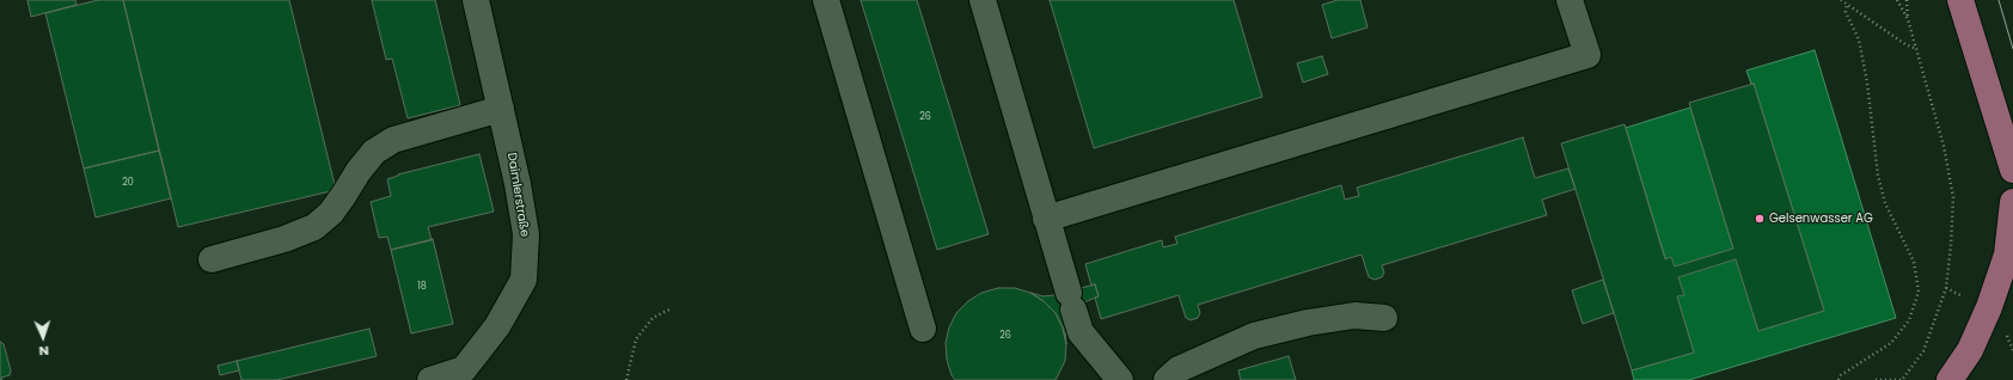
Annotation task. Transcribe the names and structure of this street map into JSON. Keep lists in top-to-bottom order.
{
  "streets": {
    "street": ["Daimlerstraße"]
  },
  "places": ["Gelsenwasser AG"],
  "house_numbers": [
    "26",
    "20",
    "18",
    "26"
  ],
  "north": "bottom"
}
